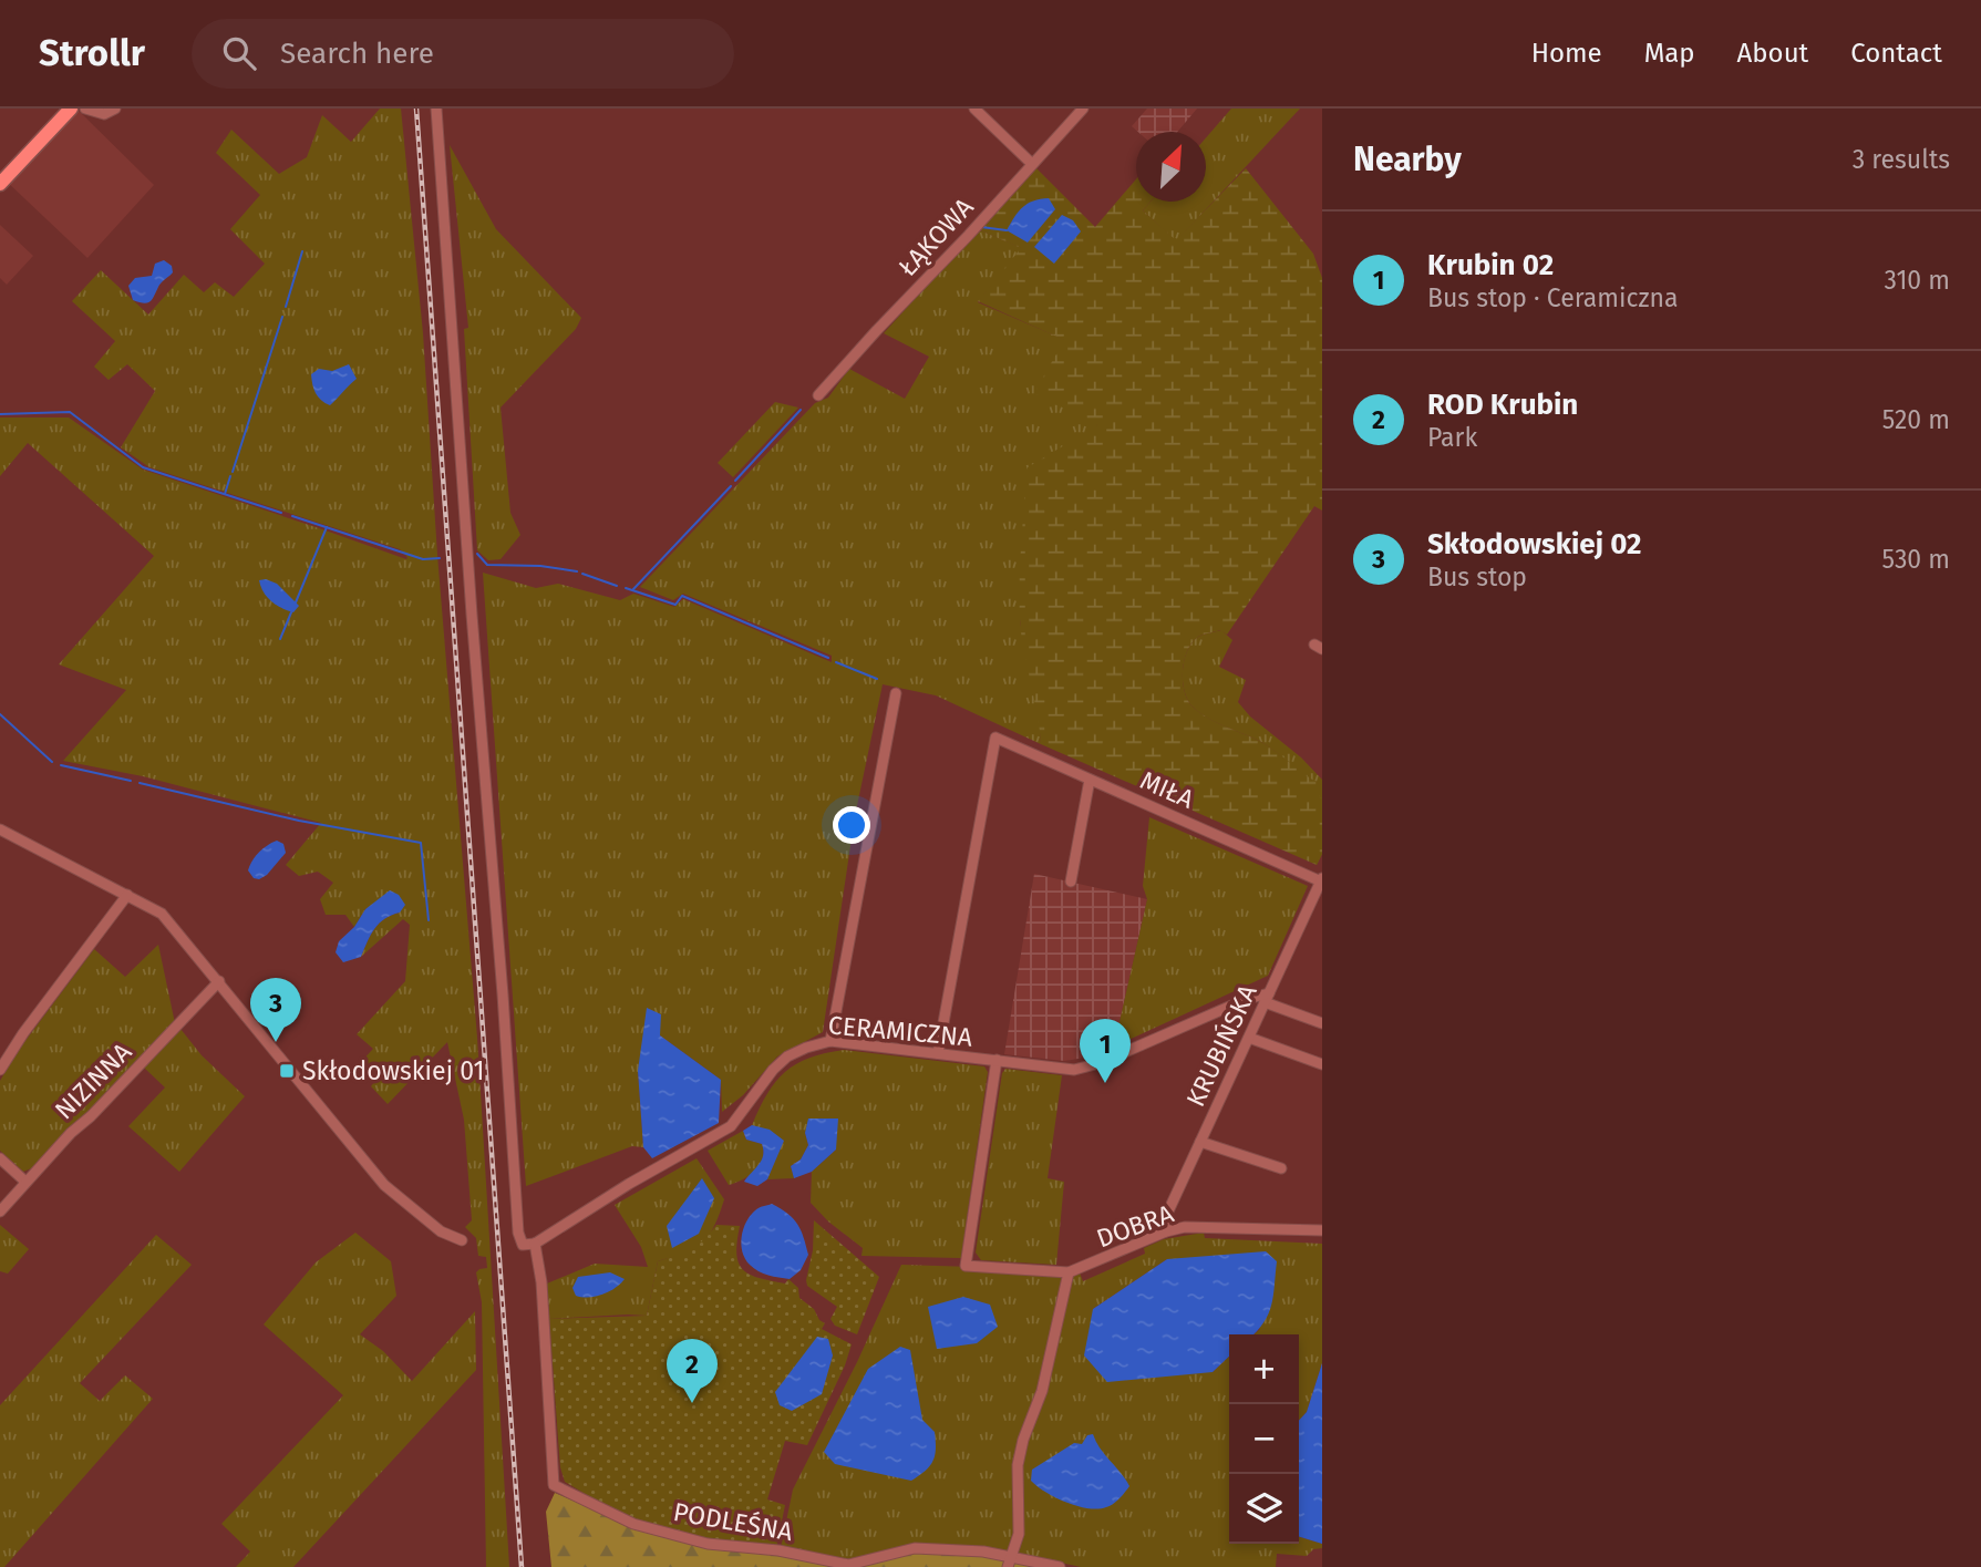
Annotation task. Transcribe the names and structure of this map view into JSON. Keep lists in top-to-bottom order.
{
  "streets": {
    "street": [
      "ŁĄKOWA",
      "MIŁA",
      "CERAMICZNA",
      "KRUBIŃSKA",
      "NIZINNA",
      "DOBRA",
      "PODLEŚNA"
    ]
  },
  "crossings": [
    ["MIŁA", "CERAMICZNA"],
    ["MIŁA", "KRUBIŃSKA"],
    ["CERAMICZNA", "KRUBIŃSKA"],
    ["CERAMICZNA", "DOBRA"],
    ["CERAMICZNA", "PODLEŚNA"],
    ["KRUBIŃSKA", "DOBRA"]
  ],
  "places": {
    "transit": ["Skłodowskiej 01"]
  },
  "north": "top right",
  "page": {
    "header": "Strollr",
    "search": "Search here",
    "nav": [
      "Home",
      "Map",
      "About",
      "Contact"
    ],
    "heading": ["Nearby", "3 results"],
    "list": [
      {
        "mark": "1",
        "name": "Krubin 02",
        "note": "Bus stop · Ceramiczna",
        "value": "310 m"
      },
      {
        "mark": "2",
        "name": "ROD Krubin",
        "note": "Park",
        "value": "520 m"
      },
      {
        "mark": "3",
        "name": "Skłodowskiej 02",
        "note": "Bus stop",
        "value": "530 m"
      }
    ],
    "pins": ["3", "1", "2"],
    "map_buttons": ["+", "−"]
  }
}
